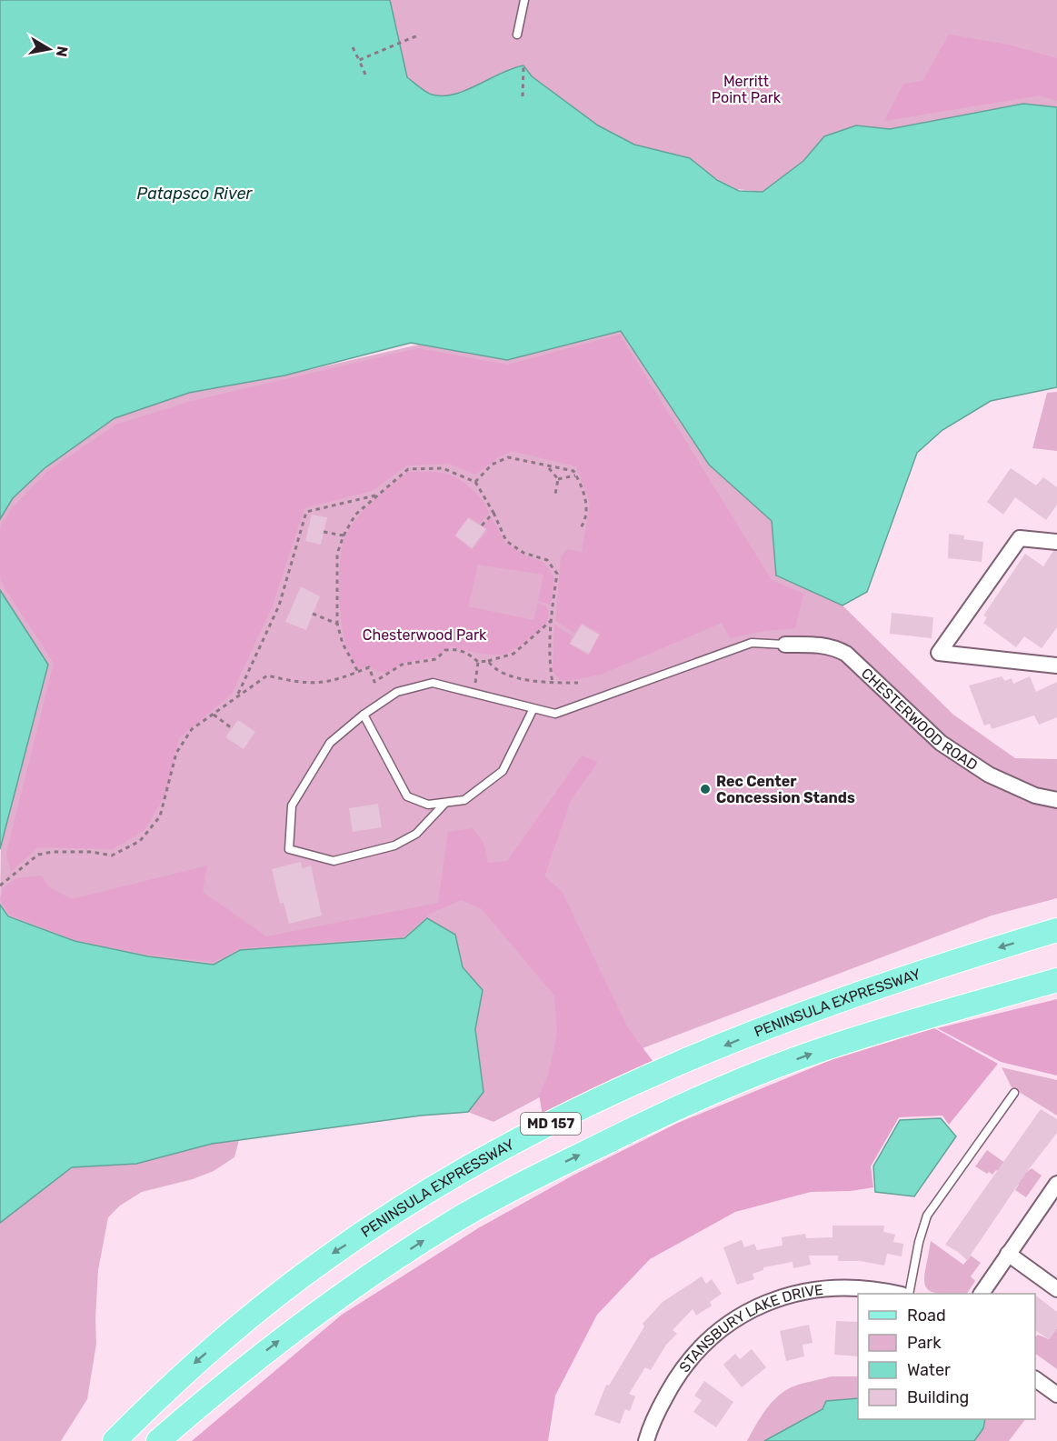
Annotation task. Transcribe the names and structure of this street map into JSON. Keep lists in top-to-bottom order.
{
  "streets": {
    "main road": ["PENINSULA EXPRESSWAY", "MD 157"],
    "street": ["CHESTERWOOD ROAD", "STANSBURY LAKE DRIVE"]
  },
  "water": ["Patapsco River"],
  "parks": ["Merritt Point Park", "Chesterwood Park"],
  "places": ["Rec Center Concession Stands"],
  "legend": [
    "Road",
    "Park",
    "Water",
    "Building"
  ],
  "north": "right"
}
